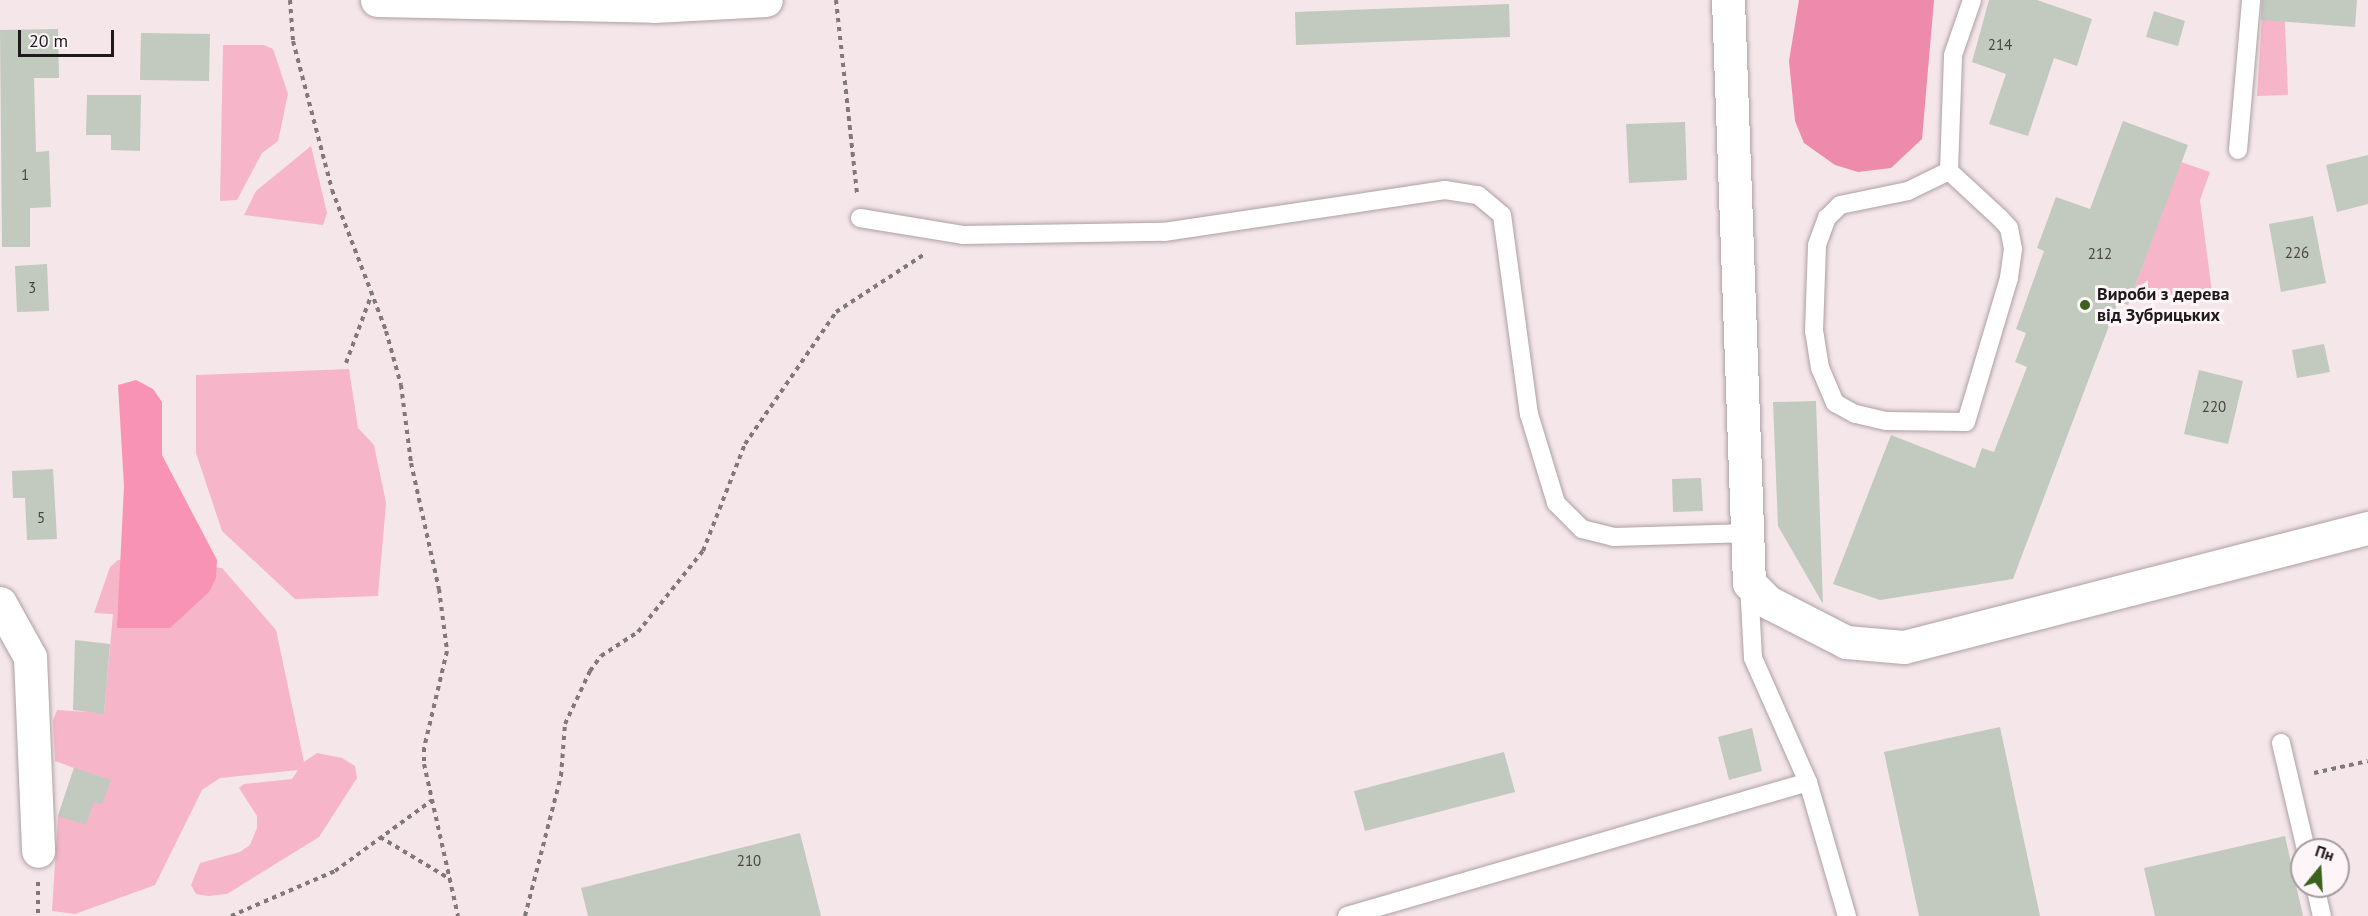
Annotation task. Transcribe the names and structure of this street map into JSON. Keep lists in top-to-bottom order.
{
  "places": ["Вироби з дерева від Зубрицьких"],
  "house_numbers": [
    "214",
    "1",
    "226",
    "212",
    "3",
    "220",
    "5",
    "210"
  ],
  "scale_bar": "20 m",
  "north": "top"
}
